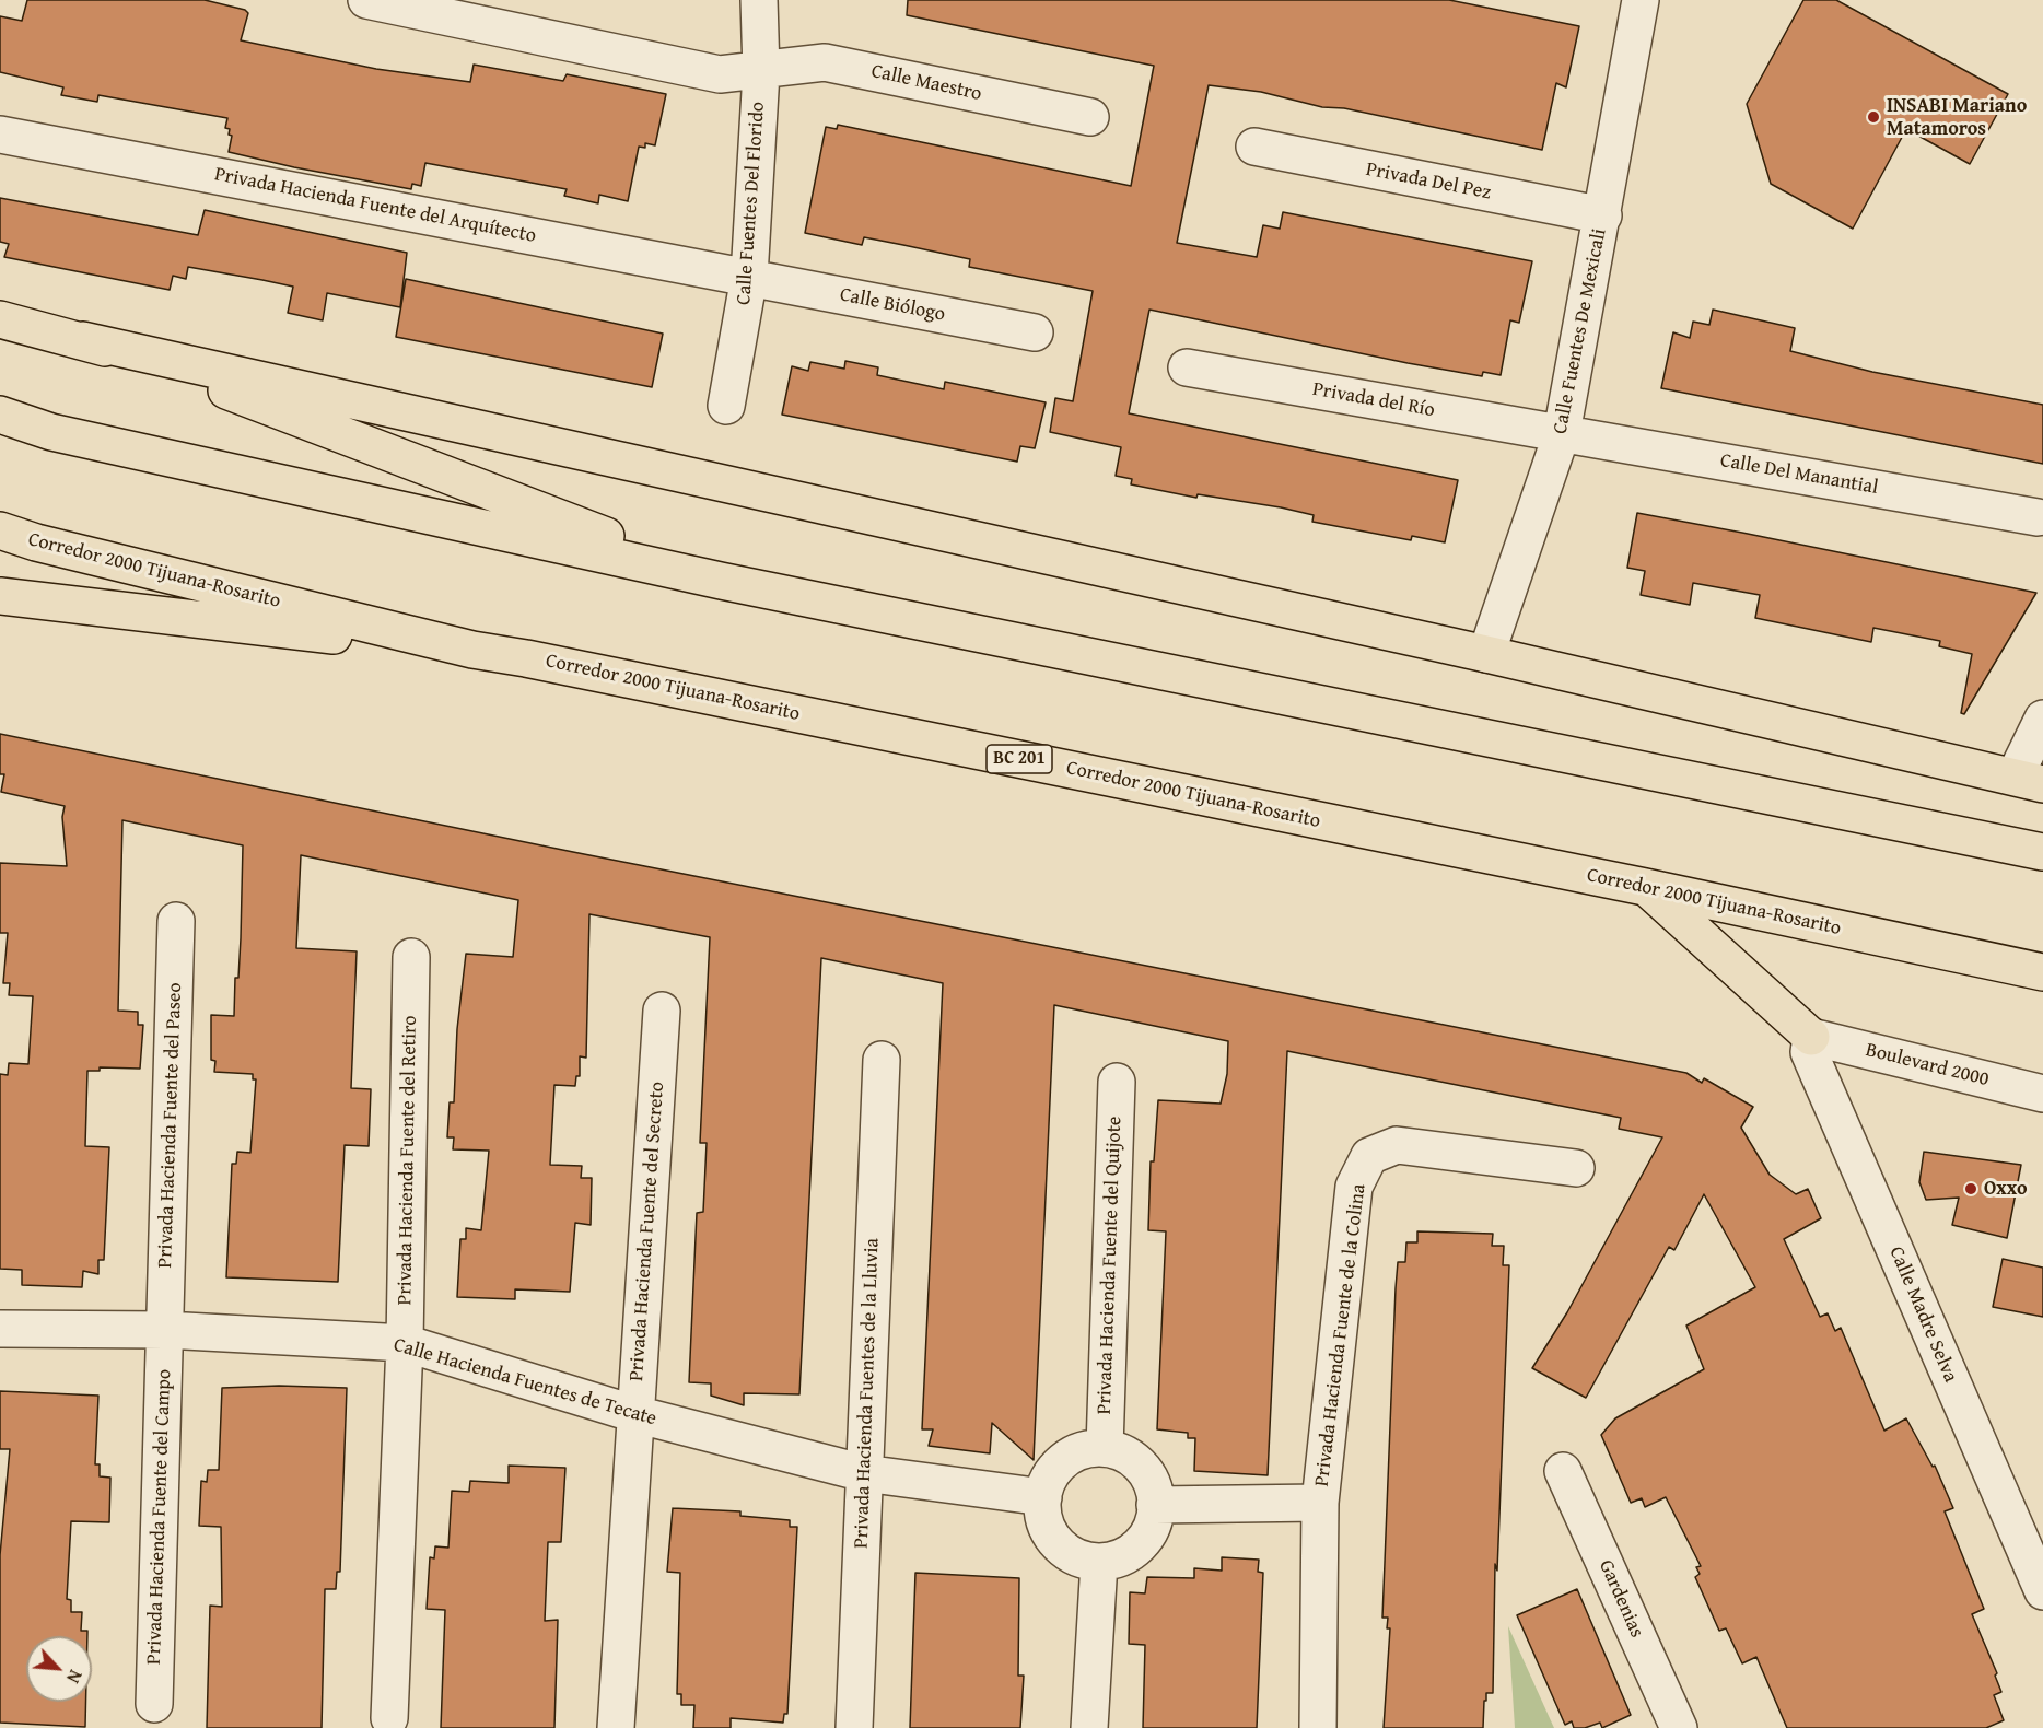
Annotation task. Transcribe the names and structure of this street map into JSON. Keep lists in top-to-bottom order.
{
  "streets": {
    "highway": ["Corredor 2000 Tijuana-Rosarito", "BC 201"],
    "street": [
      "Calle Maestro",
      "Privada Del Pez",
      "Calle Fuentes Del Florido",
      "Privada Hacienda Fuente del Arquítecto",
      "Calle Biólogo",
      "Calle Fuentes De Mexicali",
      "Privada del Río",
      "Calle Del Manantial",
      "Boulevard 2000",
      "Privada Hacienda Fuente del Paseo",
      "Privada Hacienda Fuente del Retiro",
      "Privada Hacienda Fuente del Secreto",
      "Privada Hacienda Fuente del Quijote",
      "Calle Madre Selva",
      "Privada Hacienda Fuente de la Colina",
      "Calle Hacienda Fuentes de Tecate",
      "Privada Hacienda Fuentes de la Lluvia",
      "Privada Hacienda Fuente del Campo",
      "Gardenias"
    ]
  },
  "crossings": [
    ["Calle Maestro", "Calle Fuentes Del Florido"],
    ["Privada Del Pez", "Calle Fuentes De Mexicali"],
    ["Calle Fuentes Del Florido", "Privada Hacienda Fuente del Arquítecto"],
    ["Calle Fuentes Del Florido", "Calle Biólogo"],
    ["Privada Hacienda Fuente del Arquítecto", "Calle Biólogo"],
    ["Calle Fuentes De Mexicali", "Privada del Río"],
    ["Calle Fuentes De Mexicali", "Calle Del Manantial"],
    ["Privada del Río", "Calle Del Manantial"],
    ["Boulevard 2000", "Calle Madre Selva"],
    ["Privada Hacienda Fuente del Paseo", "Calle Hacienda Fuentes de Tecate"],
    ["Privada Hacienda Fuente del Paseo", "Privada Hacienda Fuente del Campo"],
    ["Privada Hacienda Fuente del Retiro", "Calle Hacienda Fuentes de Tecate"],
    ["Privada Hacienda Fuente del Secreto", "Calle Hacienda Fuentes de Tecate"],
    ["Privada Hacienda Fuente del Quijote", "Calle Hacienda Fuentes de Tecate"],
    ["Calle Hacienda Fuentes de Tecate", "Privada Hacienda Fuentes de la Lluvia"],
    ["Calle Hacienda Fuentes de Tecate", "Privada Hacienda Fuente del Campo"]
  ],
  "places": ["INSABI Mariano Matamoros", "Oxxo"],
  "north": "bottom right"
}
